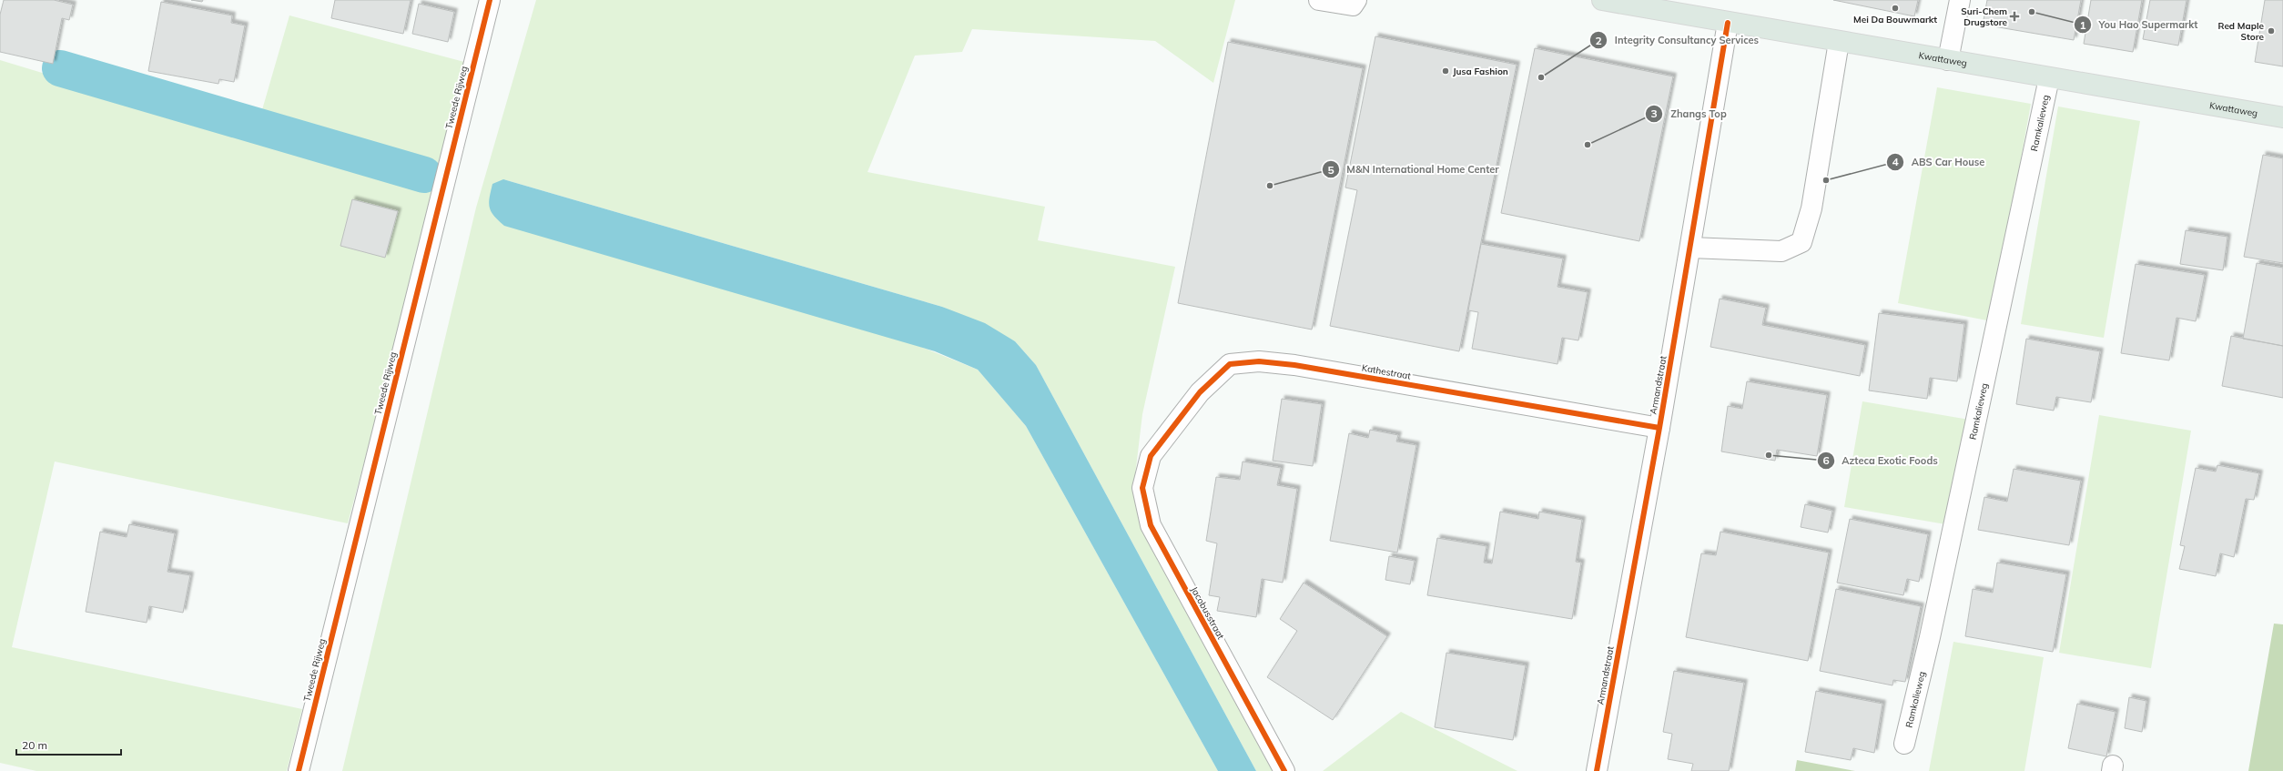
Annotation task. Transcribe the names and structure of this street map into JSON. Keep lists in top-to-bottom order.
{
  "streets": {
    "main road": ["Kwattaweg"],
    "street": [
      "Tweede Rijweg",
      "Ramkalieweg",
      "Kathestraat",
      "Armandstraat",
      "Jacobusstraat"
    ]
  },
  "crossings": [
    ["Kwattaweg", "Ramkalieweg"],
    ["Kwattaweg", "Armandstraat"],
    ["Kathestraat", "Armandstraat"],
    ["Kathestraat", "Jacobusstraat"]
  ],
  "places": {
    "other": [
      "Mei Da Bouwmarkt",
      "You Hao Supermarkt",
      "Red Maple Store",
      "Jusa Fashion",
      "Integrity Consultancy Services",
      "Zhangs Top",
      "ABS Car House",
      "M&N International Home Center",
      "Azteca Exotic Foods"
    ],
    "health": ["Suri-Chem Drugstore"]
  },
  "scale_bar": "20 m"
}
